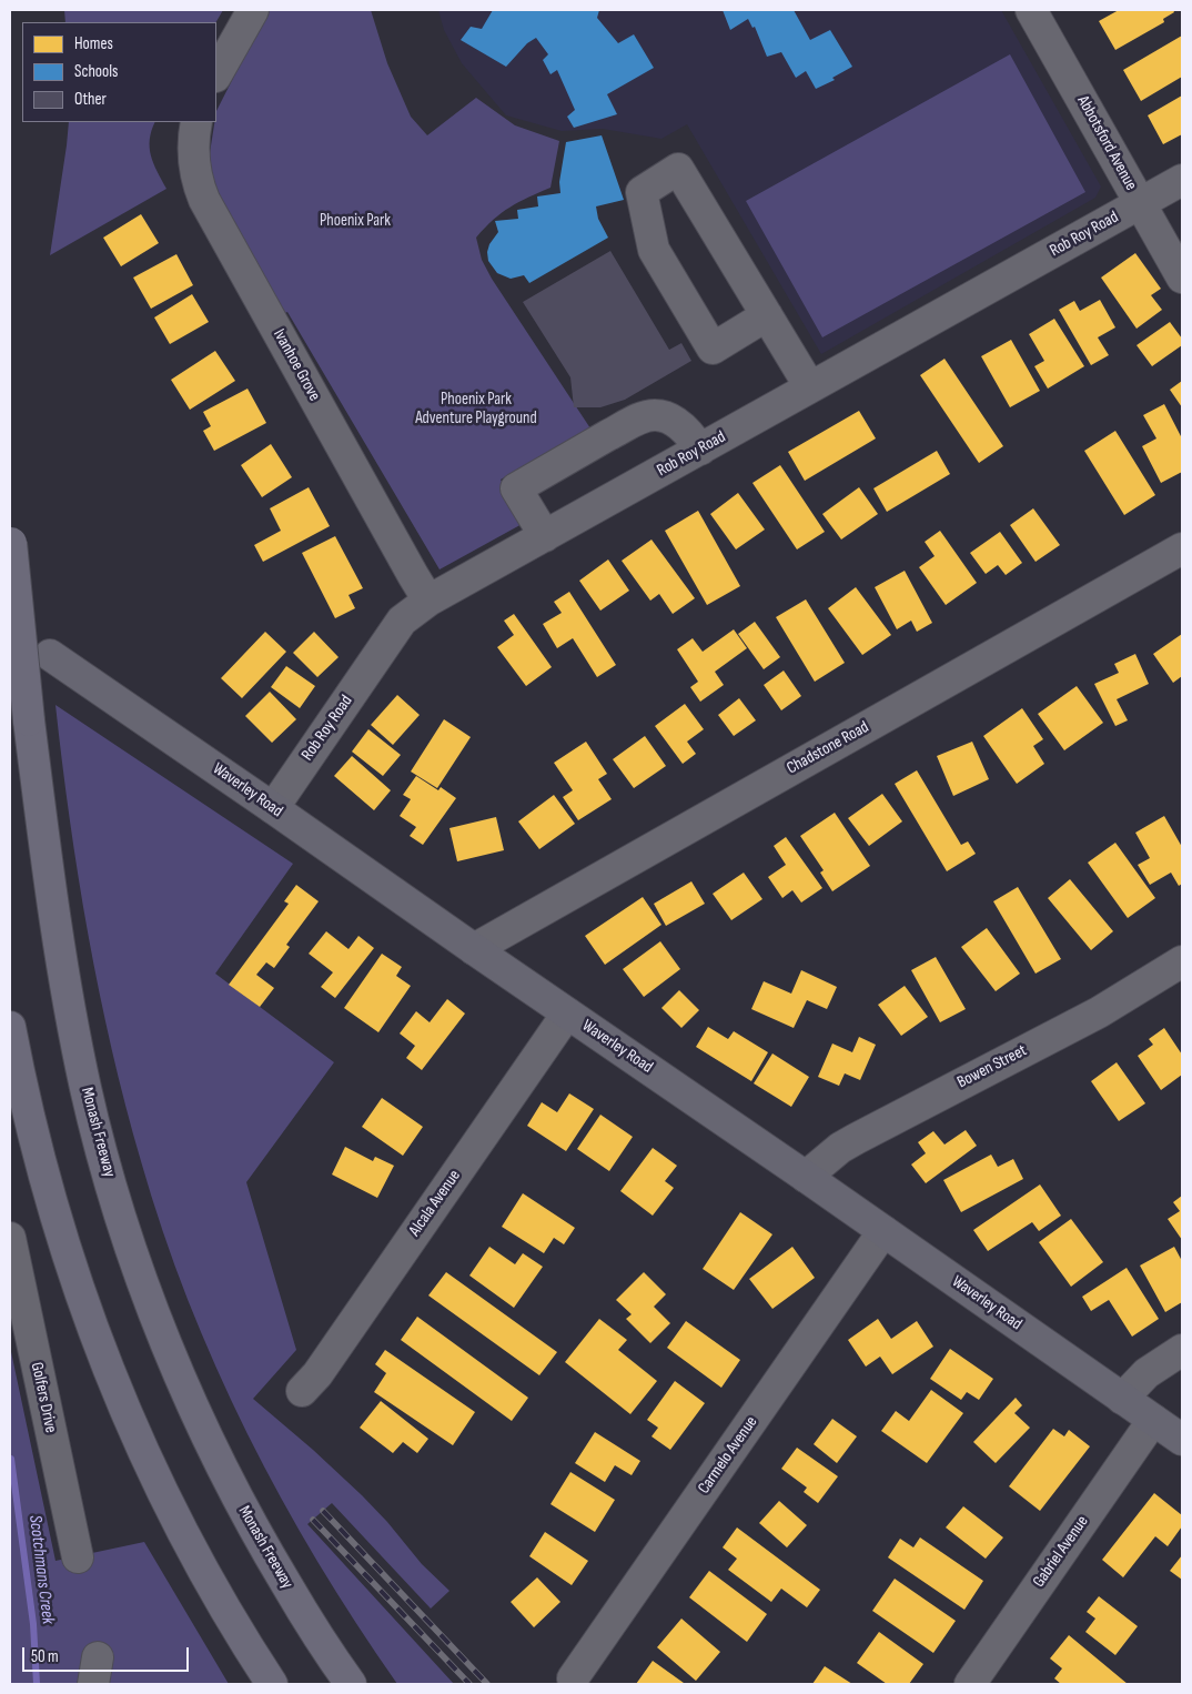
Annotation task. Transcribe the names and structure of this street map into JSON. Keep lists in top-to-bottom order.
{
  "streets": {
    "highway": ["Monash Freeway"],
    "main road": ["Waverley Road"],
    "street": [
      "Abbotsford Avenue",
      "Rob Roy Road",
      "Ivanhoe Grove",
      "Chadstone Road",
      "Bowen Street",
      "Alcala Avenue",
      "Golfers Drive",
      "Carmelo Avenue",
      "Gabriel Avenue"
    ]
  },
  "crossings": [
    ["Abbotsford Avenue", "Rob Roy Road"],
    ["Rob Roy Road", "Ivanhoe Grove"],
    ["Rob Roy Road", "Waverley Road"],
    ["Chadstone Road", "Waverley Road"],
    ["Waverley Road", "Bowen Street"],
    ["Waverley Road", "Alcala Avenue"],
    ["Waverley Road", "Carmelo Avenue"],
    ["Waverley Road", "Gabriel Avenue"]
  ],
  "water": ["Scotchmans Creek"],
  "parks": ["Phoenix Park", "Phoenix Park Adventure Playground"],
  "legend": ["Homes", "Schools", "Other"],
  "scale_bar": "50 m"
}
